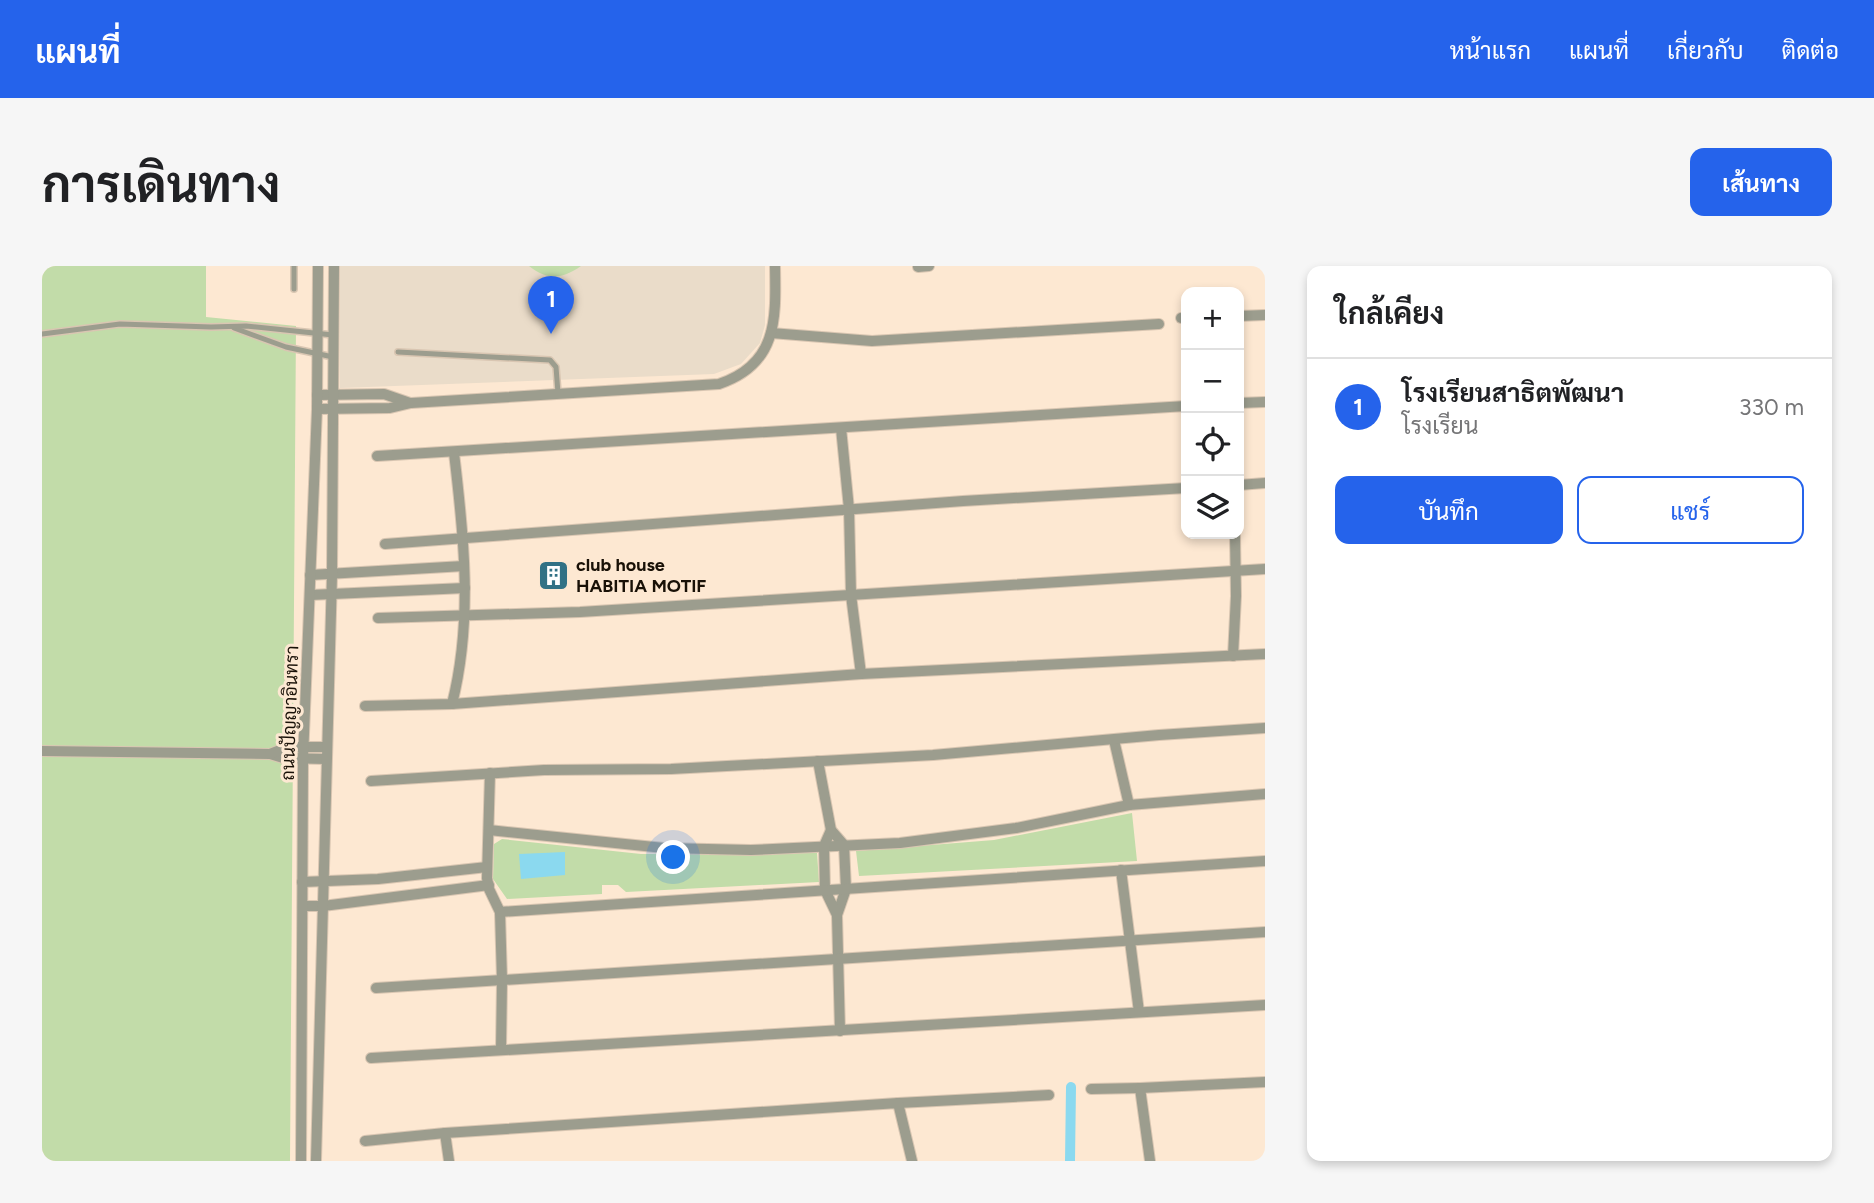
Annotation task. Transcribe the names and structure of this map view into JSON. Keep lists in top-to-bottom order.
{
  "streets": {
    "street": ["ถนนปัญญาอินทรา"]
  },
  "places": {
    "building": ["club house HABITIA MOTIF"]
  },
  "page": {
    "header": "แผนที่",
    "nav": [
      "หน้าแรก",
      "แผนที่",
      "เกี่ยวกับ",
      "ติดต่อ"
    ],
    "buttons": [
      "เส้นทาง",
      ["บันทึก", "แชร์"]
    ],
    "title": "การเดินทาง",
    "heading": "ใกล้เคียง",
    "pins": "1",
    "map_buttons": ["+", "−"],
    "list": [
      {
        "mark": "1",
        "name": "โรงเรียนสาธิตพัฒนา",
        "note": "โรงเรียน",
        "value": "330 m"
      }
    ]
  }
}
